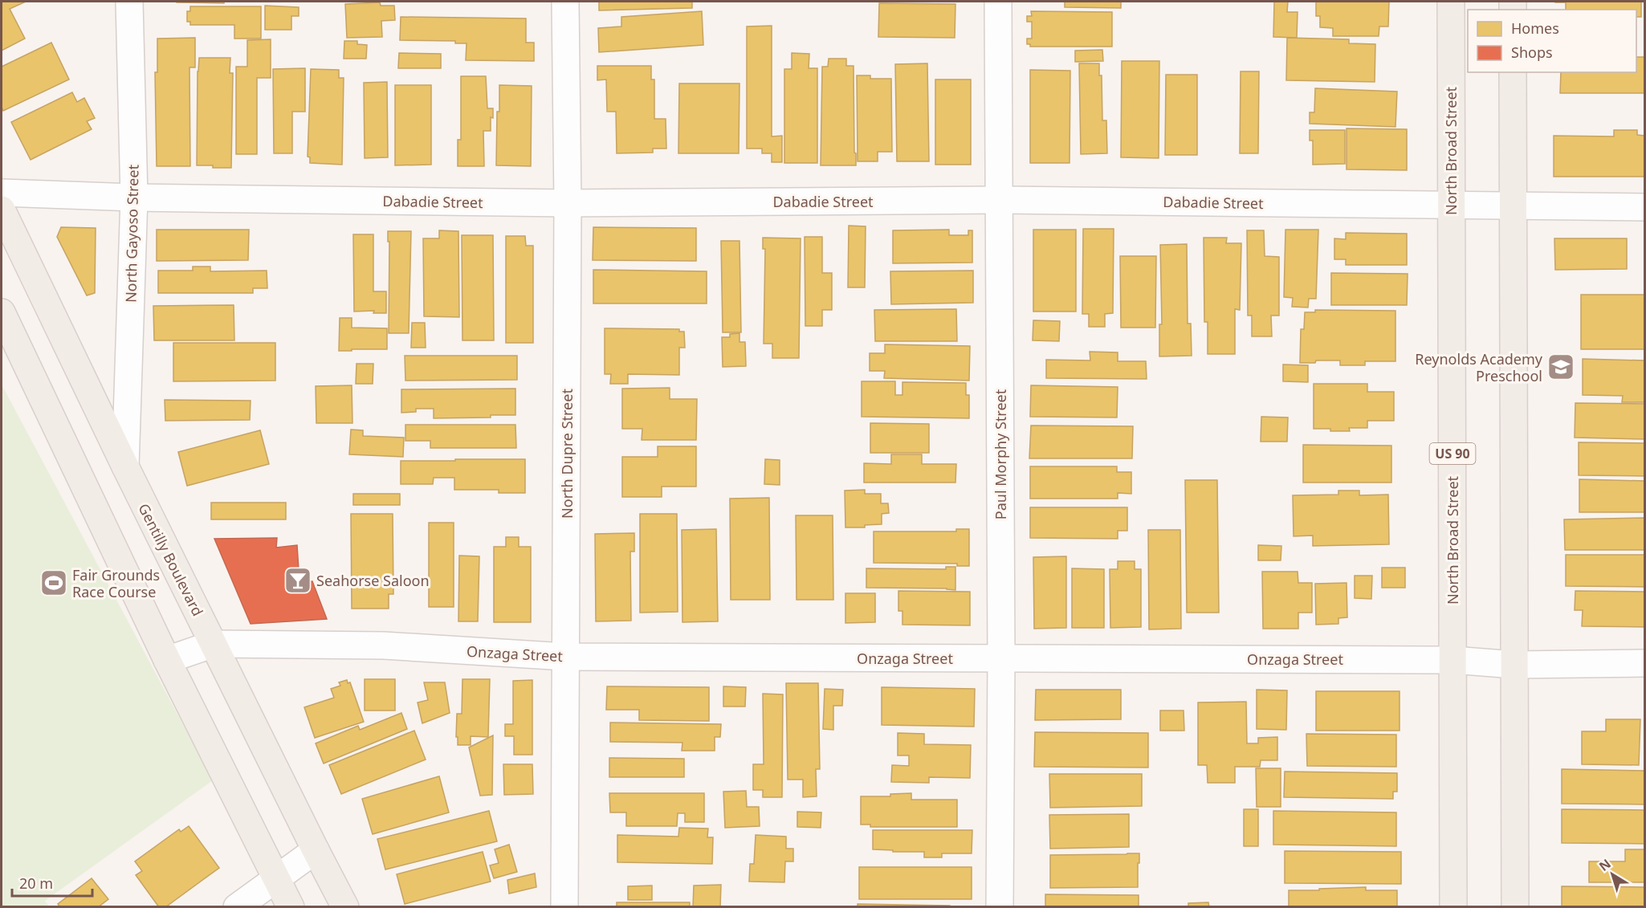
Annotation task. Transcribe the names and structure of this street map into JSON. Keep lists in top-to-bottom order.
{
  "streets": {
    "main road": ["North Broad Street", "US 90", "Gentilly Boulevard"],
    "street": [
      "Dabadie Street",
      "North Gayoso Street",
      "North Dupre Street",
      "Paul Morphy Street",
      "Onzaga Street"
    ]
  },
  "crossings": [
    ["North Broad Street", "Dabadie Street"],
    ["North Broad Street", "Onzaga Street"],
    ["Dabadie Street", "North Gayoso Street"],
    ["Dabadie Street", "North Dupre Street"],
    ["Dabadie Street", "Paul Morphy Street"],
    ["North Gayoso Street", "Gentilly Boulevard"],
    ["North Dupre Street", "Onzaga Street"],
    ["Paul Morphy Street", "Onzaga Street"],
    ["Gentilly Boulevard", "Onzaga Street"]
  ],
  "places": {
    "school or university": ["Reynolds Academy Preschool"],
    "bar": ["Seahorse Saloon"],
    "sports": ["Fair Grounds Race Course"]
  },
  "legend": ["Homes", "Shops"],
  "scale_bar": "20 m",
  "north": "top left"
}
